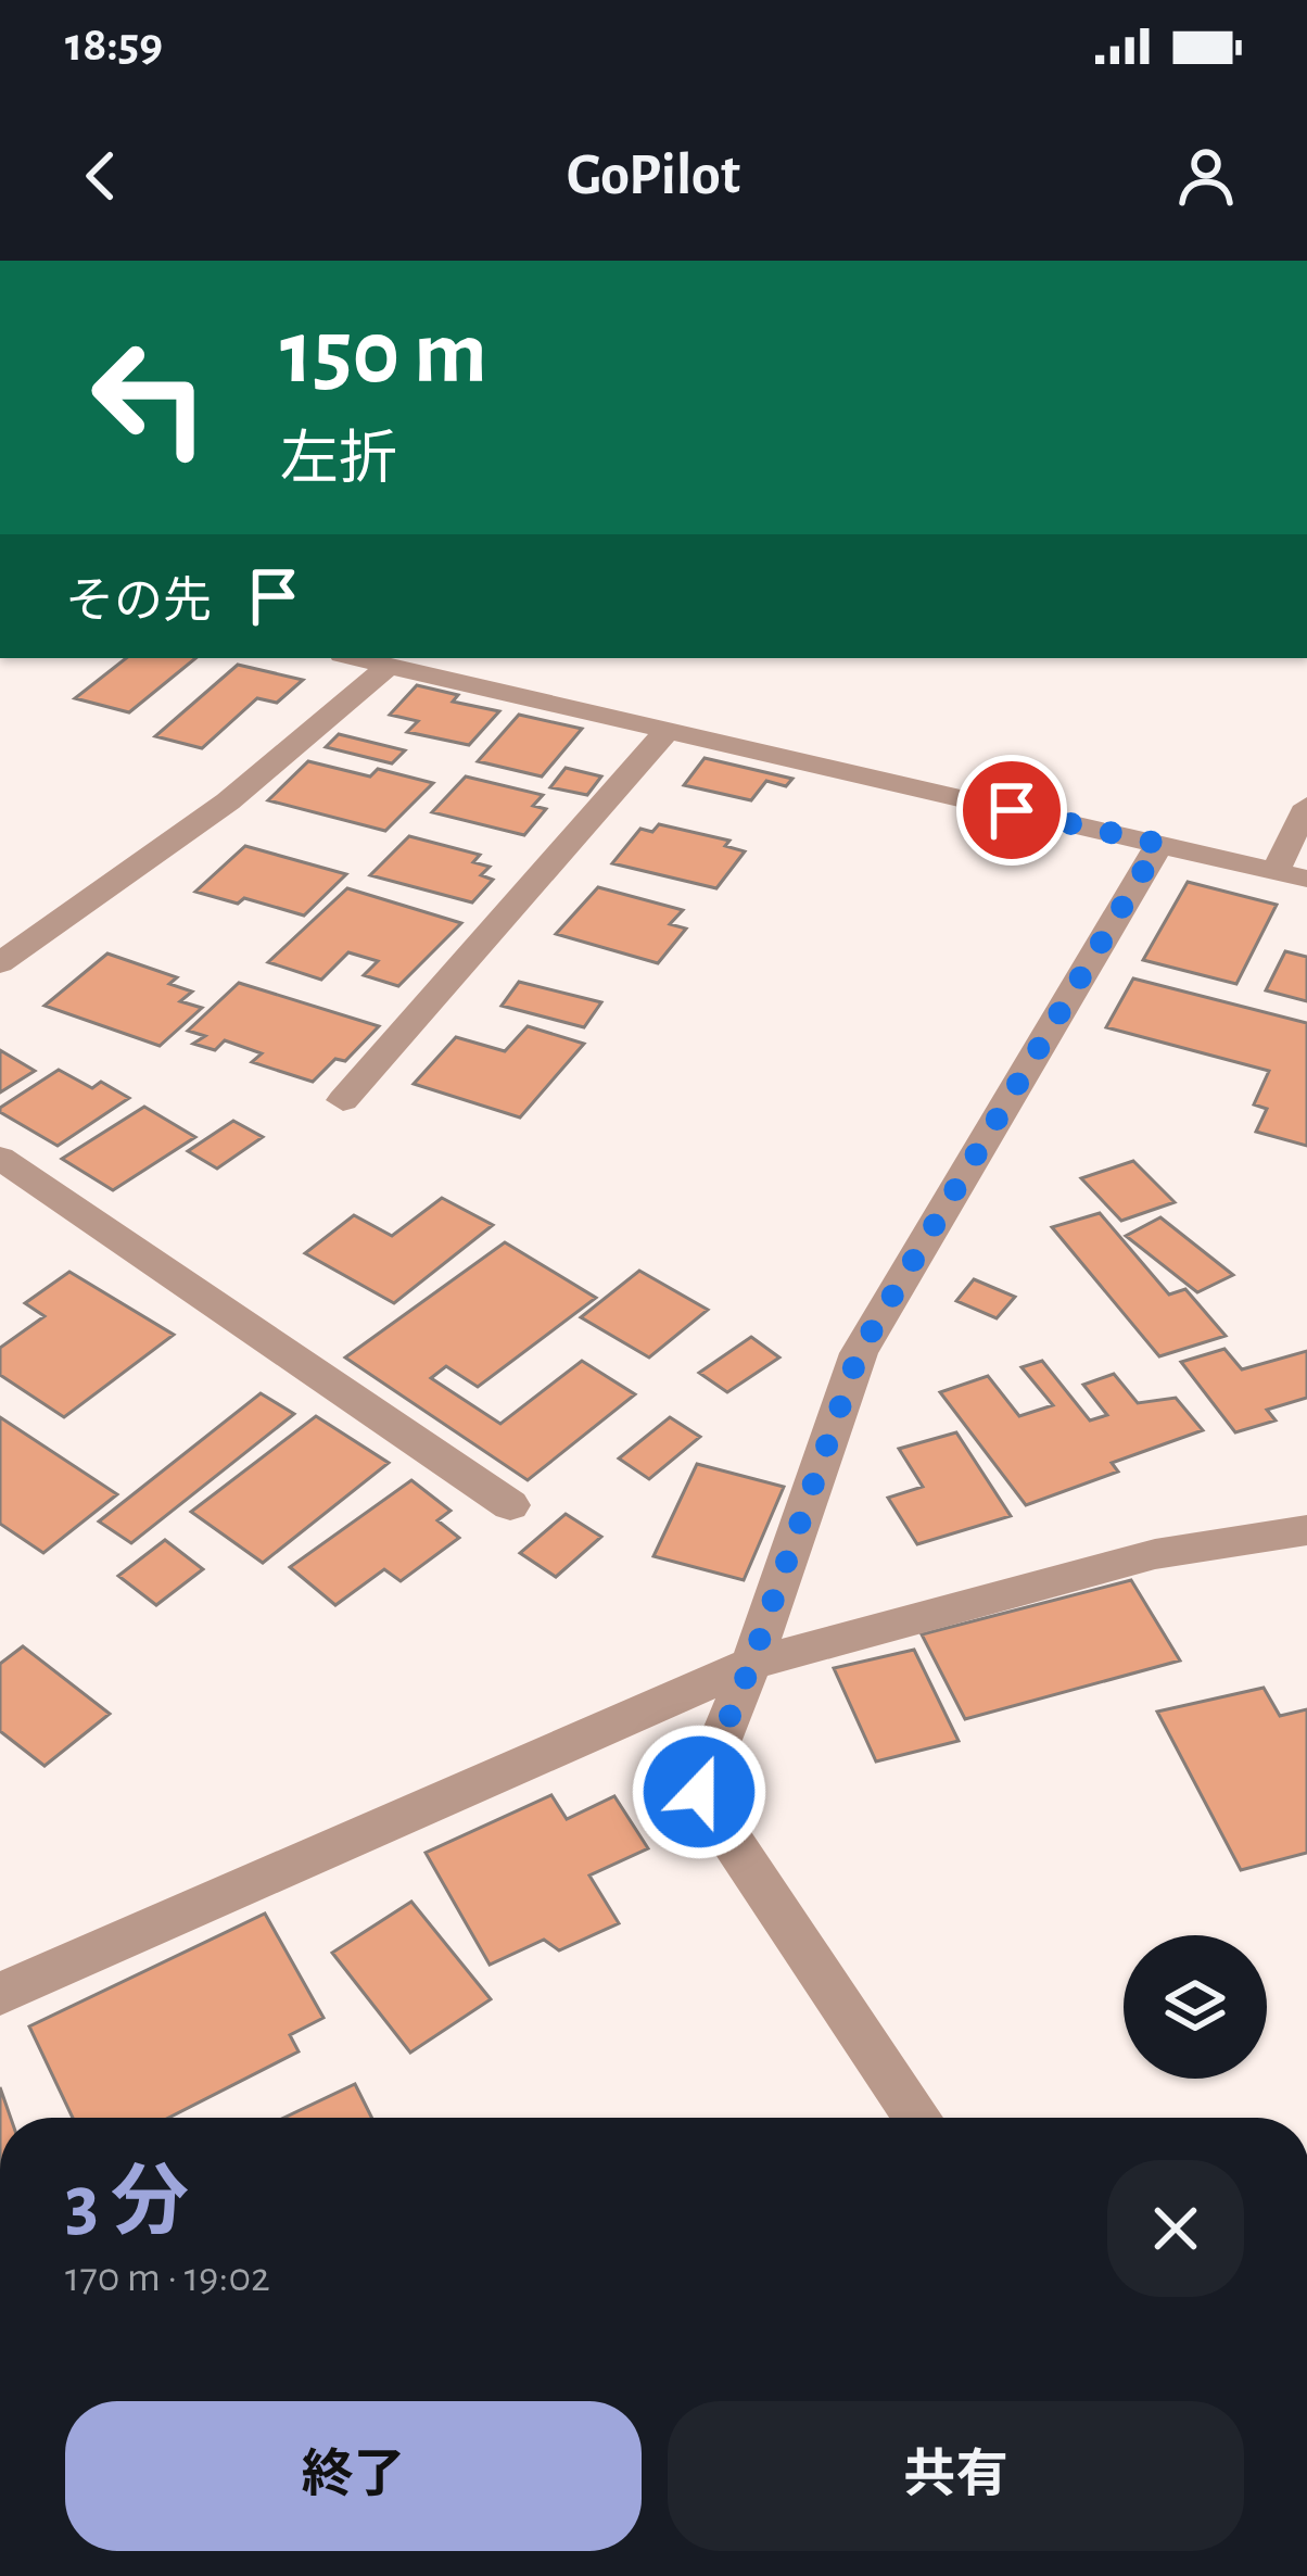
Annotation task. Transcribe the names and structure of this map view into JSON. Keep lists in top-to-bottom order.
{
  "page": {
    "status": "18:59",
    "header": "GoPilot",
    "turn": ["150 m", "左折"],
    "then": "その先",
    "heading": ["3 分", "170 m · 19:02"],
    "buttons": ["終了", "共有"]
  }
}
